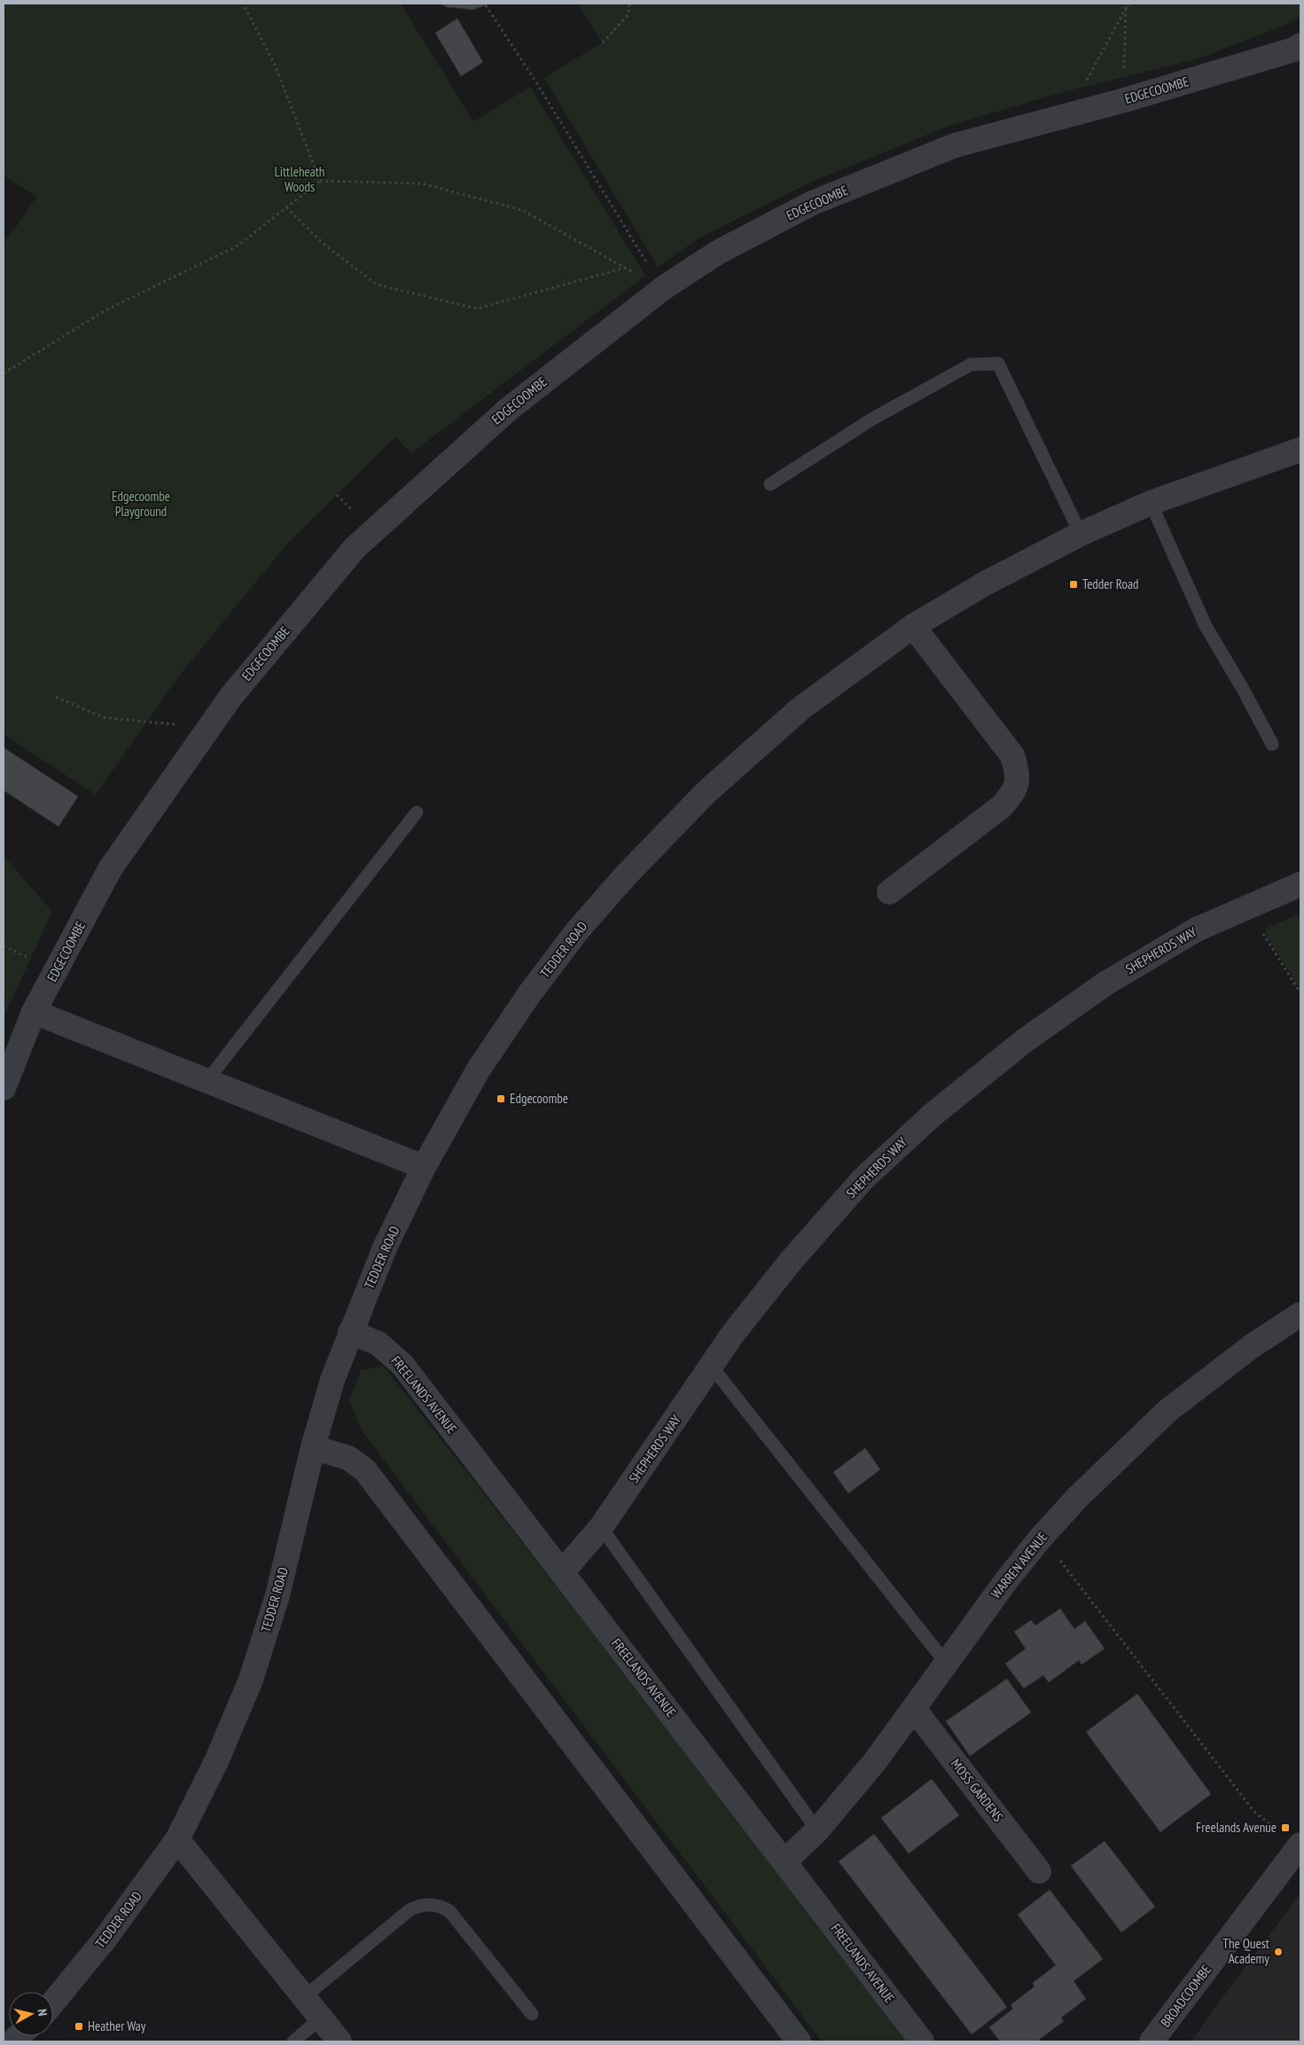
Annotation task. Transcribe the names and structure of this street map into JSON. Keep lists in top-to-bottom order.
{
  "streets": {
    "street": [
      "EDGECOOMBE",
      "TEDDER ROAD",
      "SHEPHERDS WAY",
      "FREELANDS AVENUE",
      "WARREN AVENUE",
      "MOSS GARDENS",
      "BROADCOOMBE"
    ]
  },
  "crossings": [
    ["TEDDER ROAD", "FREELANDS AVENUE"],
    ["SHEPHERDS WAY", "FREELANDS AVENUE"],
    ["FREELANDS AVENUE", "WARREN AVENUE"],
    ["WARREN AVENUE", "MOSS GARDENS"]
  ],
  "parks": ["Littleheath Woods", "Edgecoombe Playground"],
  "places": {
    "transit": [
      "Tedder Road",
      "Edgecoombe",
      "Freelands Avenue",
      "Heather Way"
    ],
    "other": ["The Quest Academy"]
  },
  "north": "right"
}
